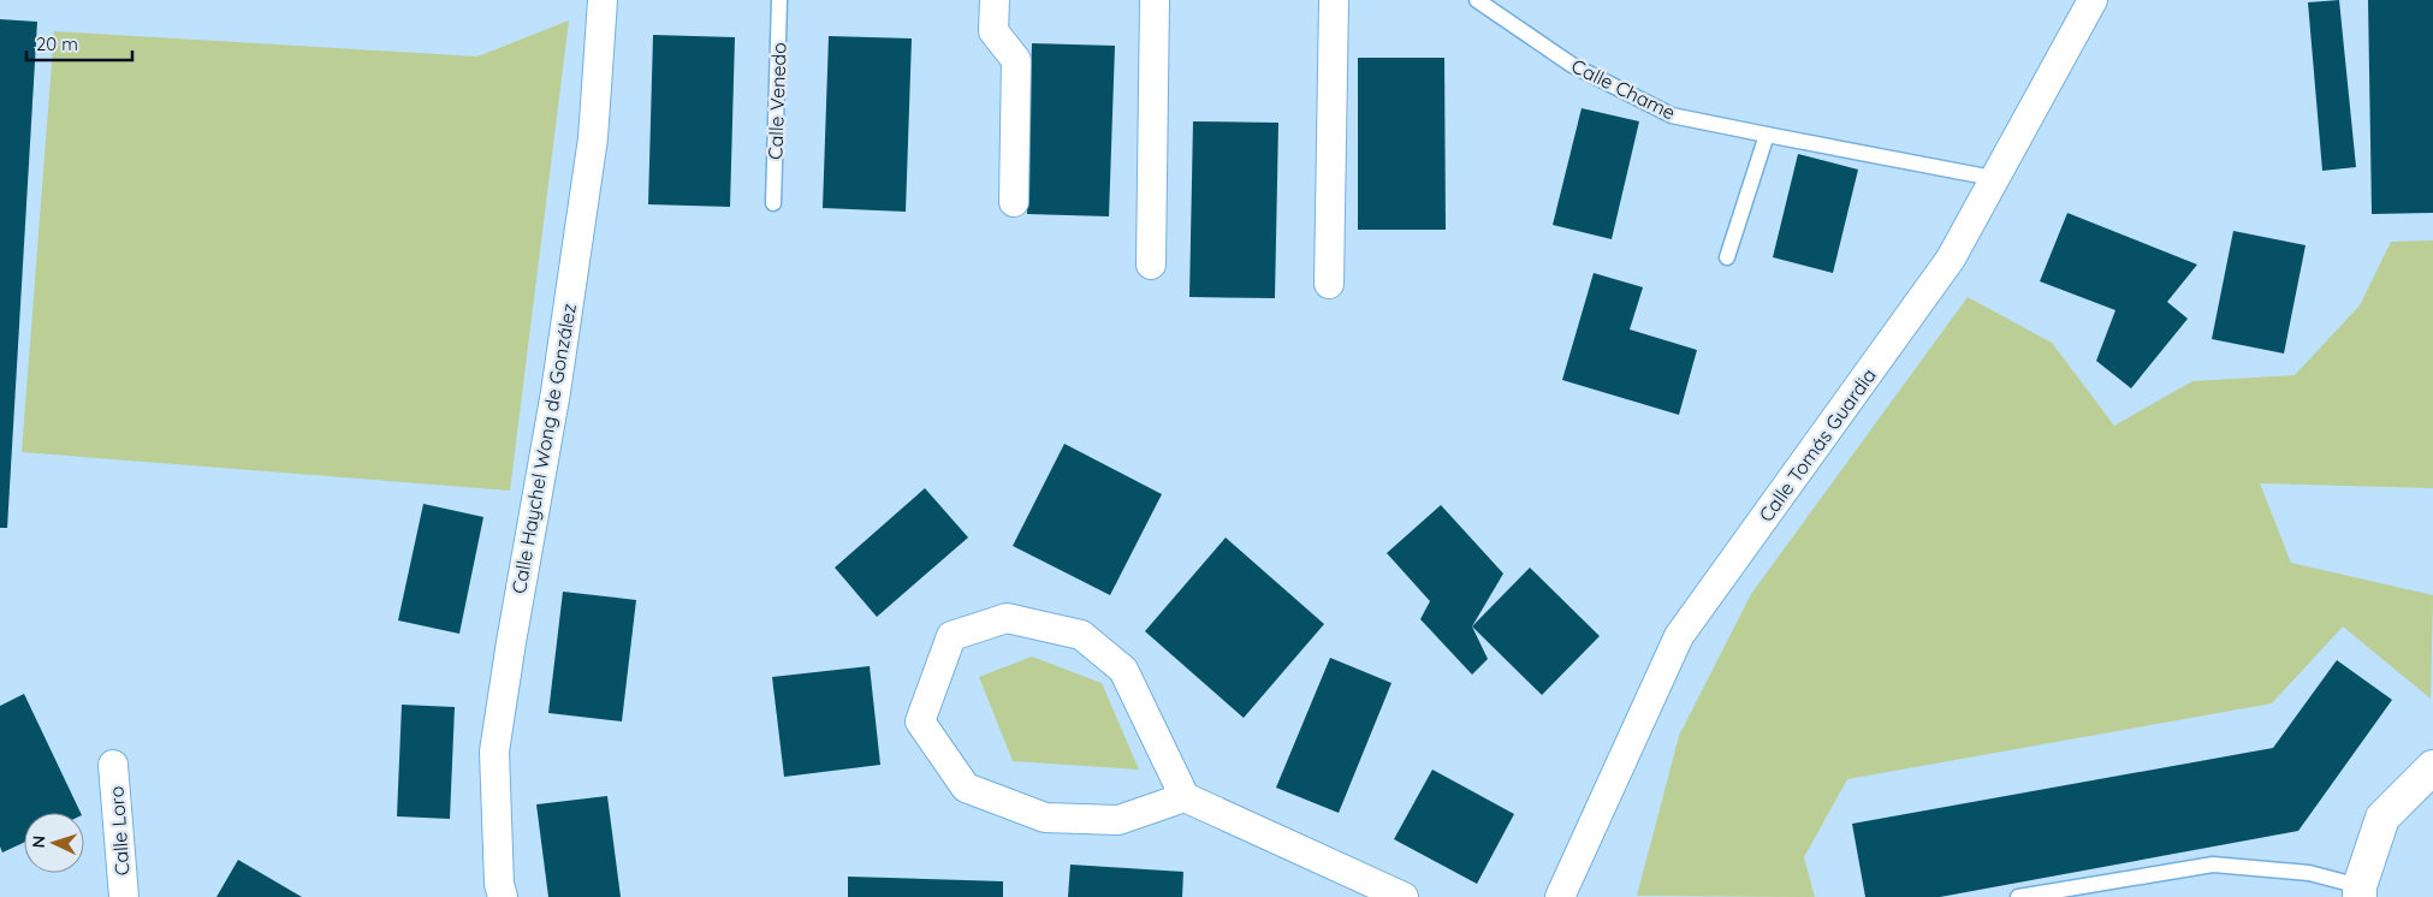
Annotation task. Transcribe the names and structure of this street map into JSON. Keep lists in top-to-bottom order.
{
  "streets": {
    "street": ["Calle Tomás Guardia", "Calle Haychel Wong de González", "Calle Loro"],
    "lane": ["Calle Chame", "Calle Venedo"]
  },
  "crossings": [
    ["Calle Chame", "Calle Tomás Guardia"]
  ],
  "scale_bar": "20 m",
  "north": "left"
}
